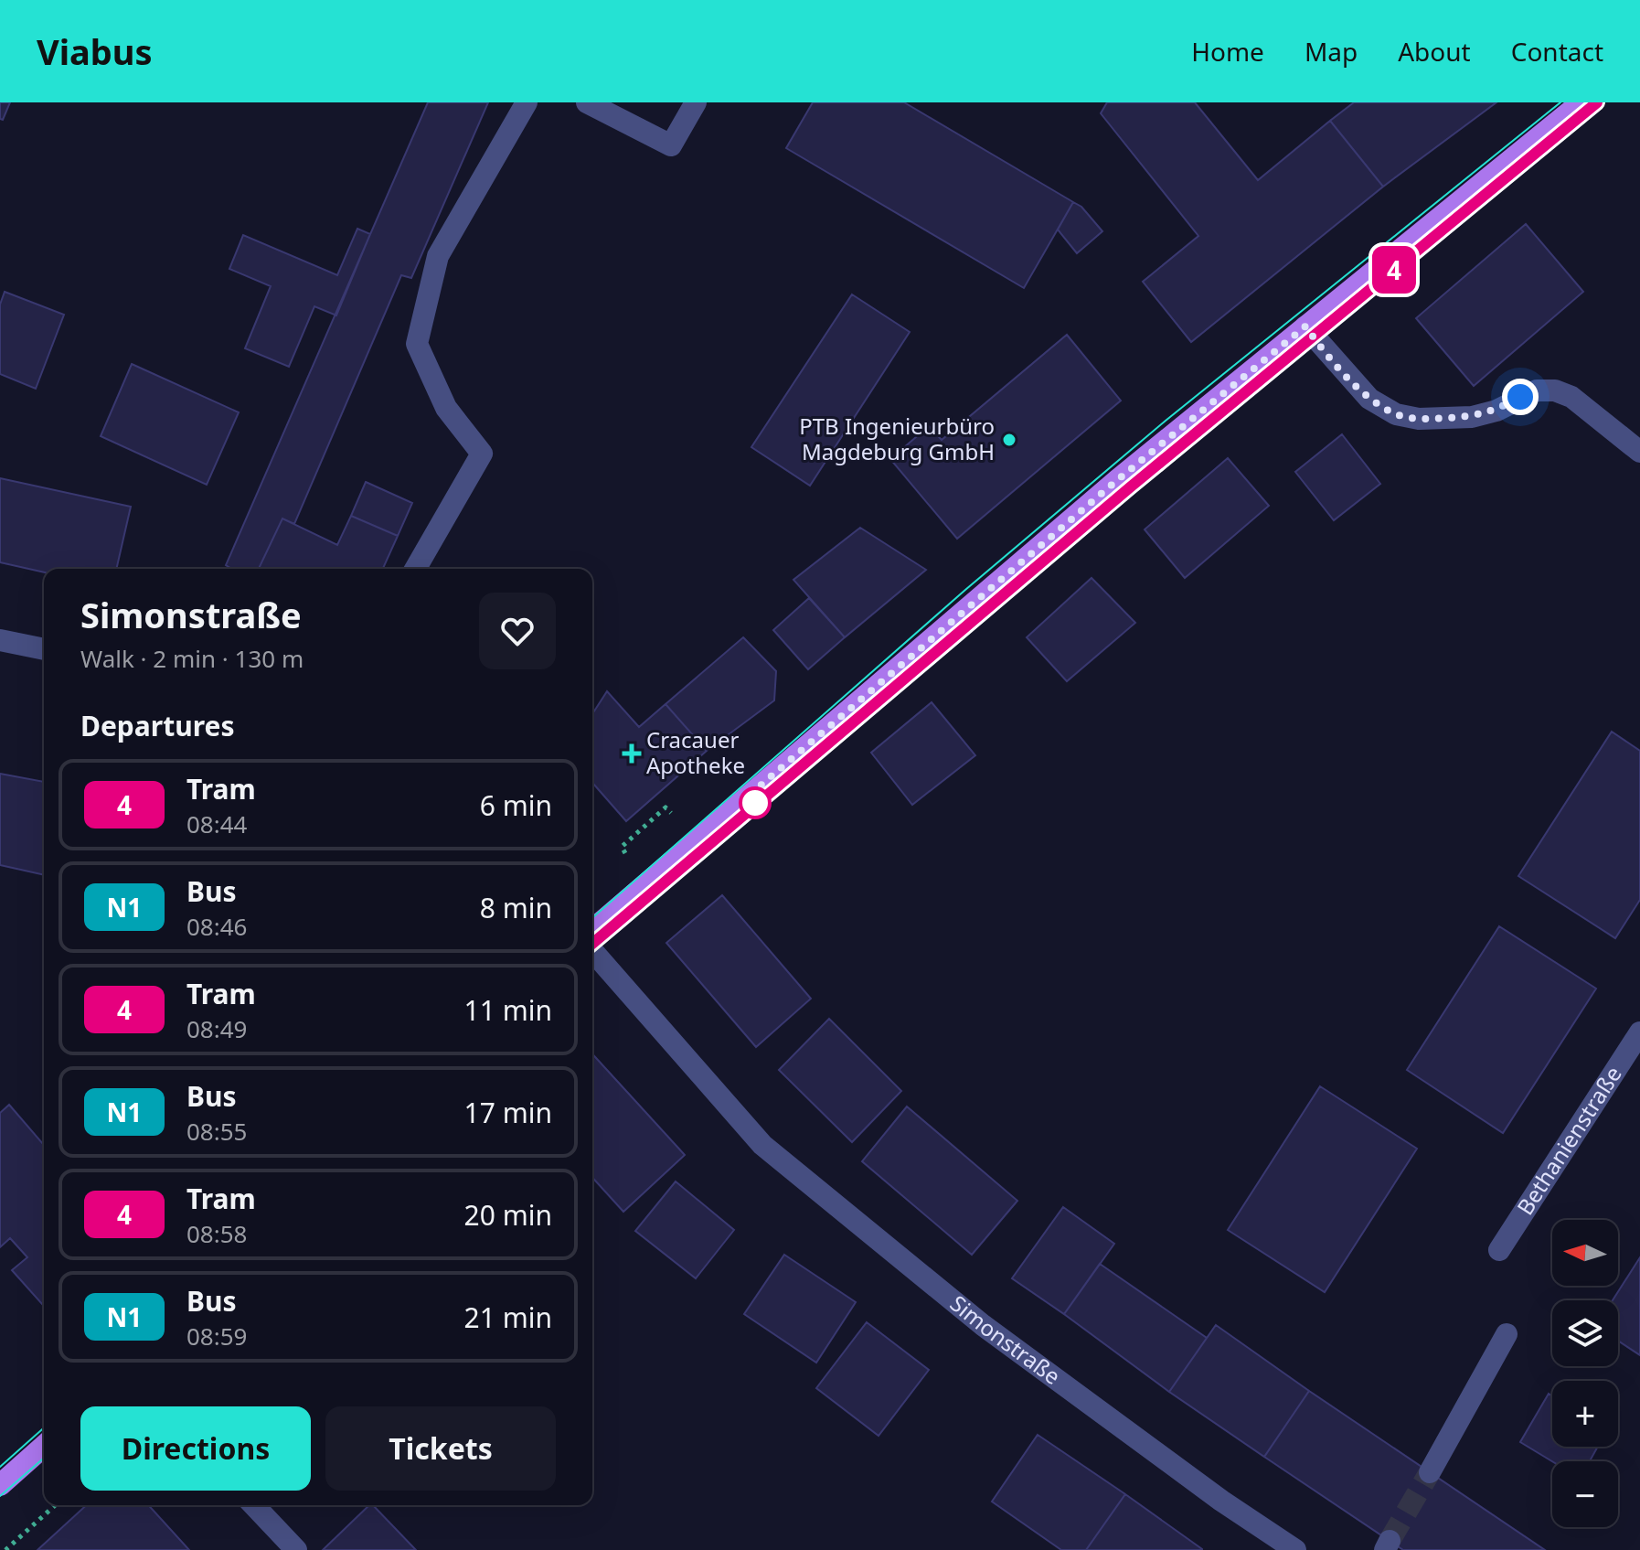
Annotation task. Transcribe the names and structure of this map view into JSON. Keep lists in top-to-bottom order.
{
  "streets": {
    "street": ["Bethanienstraße", "Simonstraße"]
  },
  "places": {
    "other": ["PTB Ingenieurbüro Magdeburg GmbH"],
    "health": ["Cracauer Apotheke"]
  },
  "lines": ["tram line 4"],
  "north": "left",
  "page": {
    "header": "Viabus",
    "nav": [
      "Home",
      "Map",
      "About",
      "Contact"
    ],
    "on_map": "4",
    "heading": [
      ["Simonstraße", "Walk · 2 min · 130 m"],
      "Departures"
    ],
    "list": [
      {
        "mark": "4",
        "name": "Tram",
        "note": "08:44",
        "value": "6 min"
      },
      {
        "mark": "N1",
        "name": "Bus",
        "note": "08:46",
        "value": "8 min"
      },
      {
        "mark": "4",
        "name": "Tram",
        "note": "08:49",
        "value": "11 min"
      },
      {
        "mark": "N1",
        "name": "Bus",
        "note": "08:55",
        "value": "17 min"
      },
      {
        "mark": "4",
        "name": "Tram",
        "note": "08:58",
        "value": "20 min"
      },
      {
        "mark": "N1",
        "name": "Bus",
        "note": "08:59",
        "value": "21 min"
      }
    ],
    "map_buttons": ["+", "−"],
    "buttons": ["Directions", "Tickets"]
  }
}
